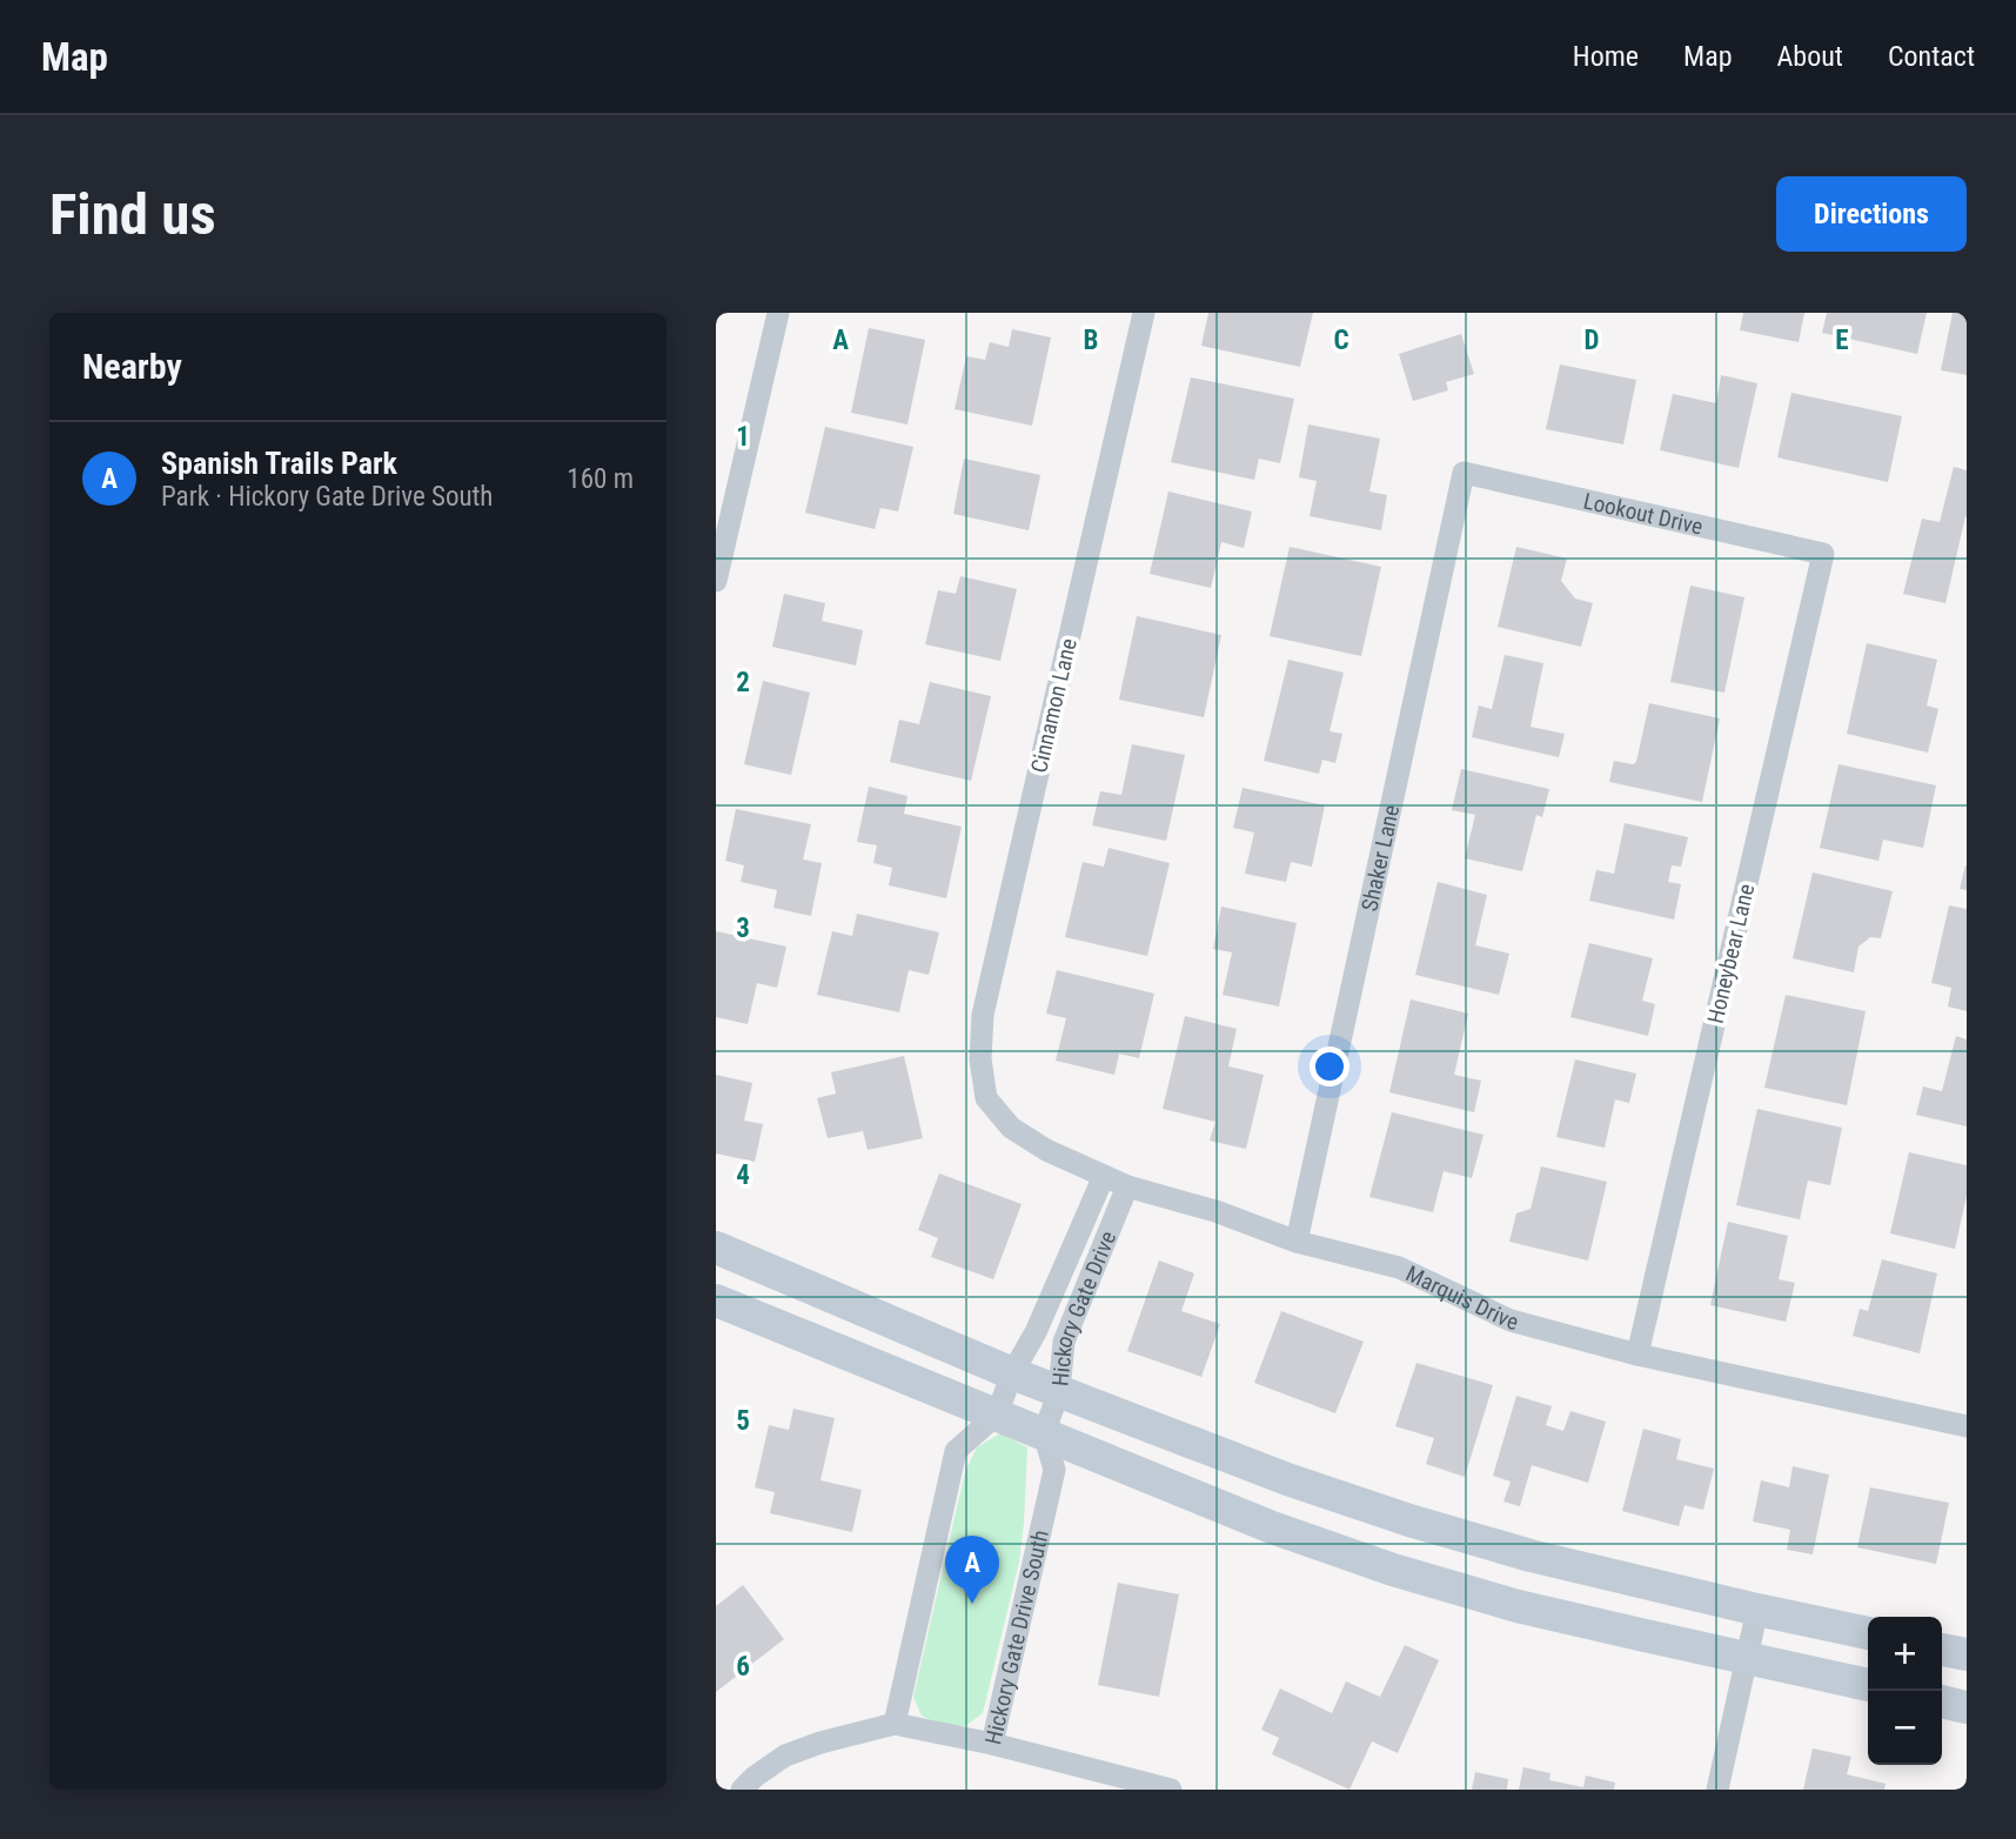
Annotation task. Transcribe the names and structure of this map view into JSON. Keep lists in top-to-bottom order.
{
  "streets": {
    "street": [
      "Lookout Drive",
      "Cinnamon Lane",
      "Shaker Lane",
      "Honeybear Lane",
      "Marquis Drive",
      "Hickory Gate Drive",
      "Hickory Gate Drive South"
    ]
  },
  "crossings": [
    ["Lookout Drive", "Shaker Lane"],
    ["Lookout Drive", "Honeybear Lane"],
    ["Cinnamon Lane", "Marquis Drive"],
    ["Shaker Lane", "Marquis Drive"],
    ["Honeybear Lane", "Marquis Drive"],
    ["Marquis Drive", "Hickory Gate Drive"],
    ["Hickory Gate Drive", "Hickory Gate Drive South"]
  ],
  "page": {
    "header": "Map",
    "nav": [
      "Home",
      "Map",
      "About",
      "Contact"
    ],
    "buttons": "Directions",
    "title": "Find us",
    "heading": "Nearby",
    "list": [
      {
        "mark": "A",
        "name": "Spanish Trails Park",
        "note": "Park · Hickory Gate Drive South",
        "value": "160 m"
      }
    ],
    "pins": "A",
    "map_buttons": ["+", "−"]
  },
  "grid": {
    "columns": [
      "A",
      "B",
      "C",
      "D",
      "E"
    ],
    "rows": [
      "1",
      "2",
      "3",
      "4",
      "5",
      "6"
    ]
  }
}
